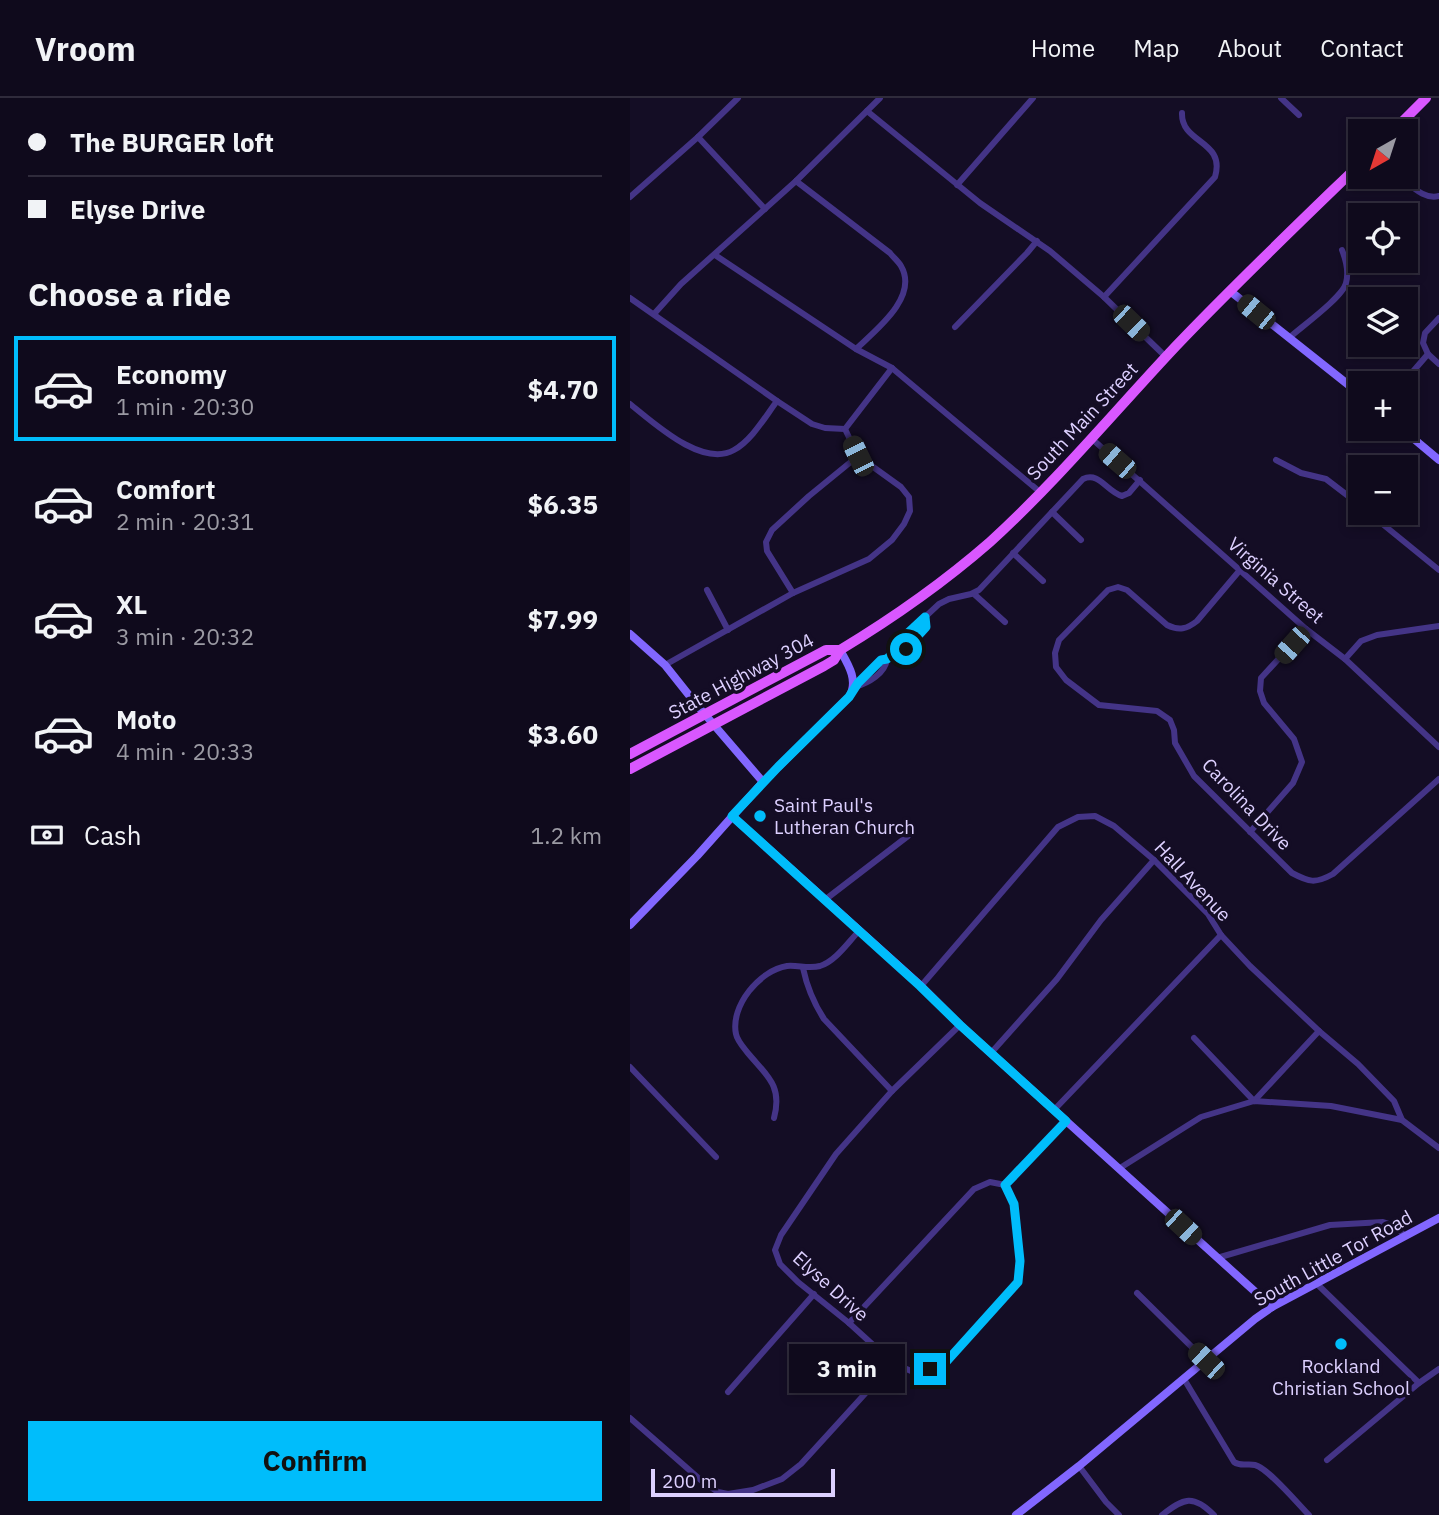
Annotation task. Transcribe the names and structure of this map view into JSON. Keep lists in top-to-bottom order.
{
  "streets": {
    "main road": ["South Main Street", "State Highway 304"],
    "street": [
      "Virginia Street",
      "Carolina Drive",
      "Hall Avenue",
      "South Little Tor Road",
      "Elyse Drive"
    ]
  },
  "crossings": [
    ["South Main Street", "Virginia Street"],
    ["South Main Street", "State Highway 304"],
    ["Virginia Street", "Carolina Drive"]
  ],
  "places": ["Saint Paul's Lutheran Church", "Rockland Christian School"],
  "scale_bar": "200 m",
  "north": "bottom left",
  "page": {
    "header": "Vroom",
    "nav": [
      "Home",
      "Map",
      "About",
      "Contact"
    ],
    "banner": ["The BURGER loft", "Elyse Drive"],
    "map_buttons": ["+", "−"],
    "heading": "Choose a ride",
    "list": [
      {
        "name": "Economy",
        "note": "1 min · 20:30",
        "value": "$4.70"
      },
      {
        "name": "Comfort",
        "note": "2 min · 20:31",
        "value": "$6.35"
      },
      {
        "name": "XL",
        "note": "3 min · 20:32",
        "value": "$7.99"
      },
      {
        "name": "Moto",
        "note": "4 min · 20:33",
        "value": "$3.60"
      }
    ],
    "pay": ["Cash", "1.2 km"],
    "bubble": "3 min",
    "buttons": "Confirm",
    "scale": "200 m"
  }
}
